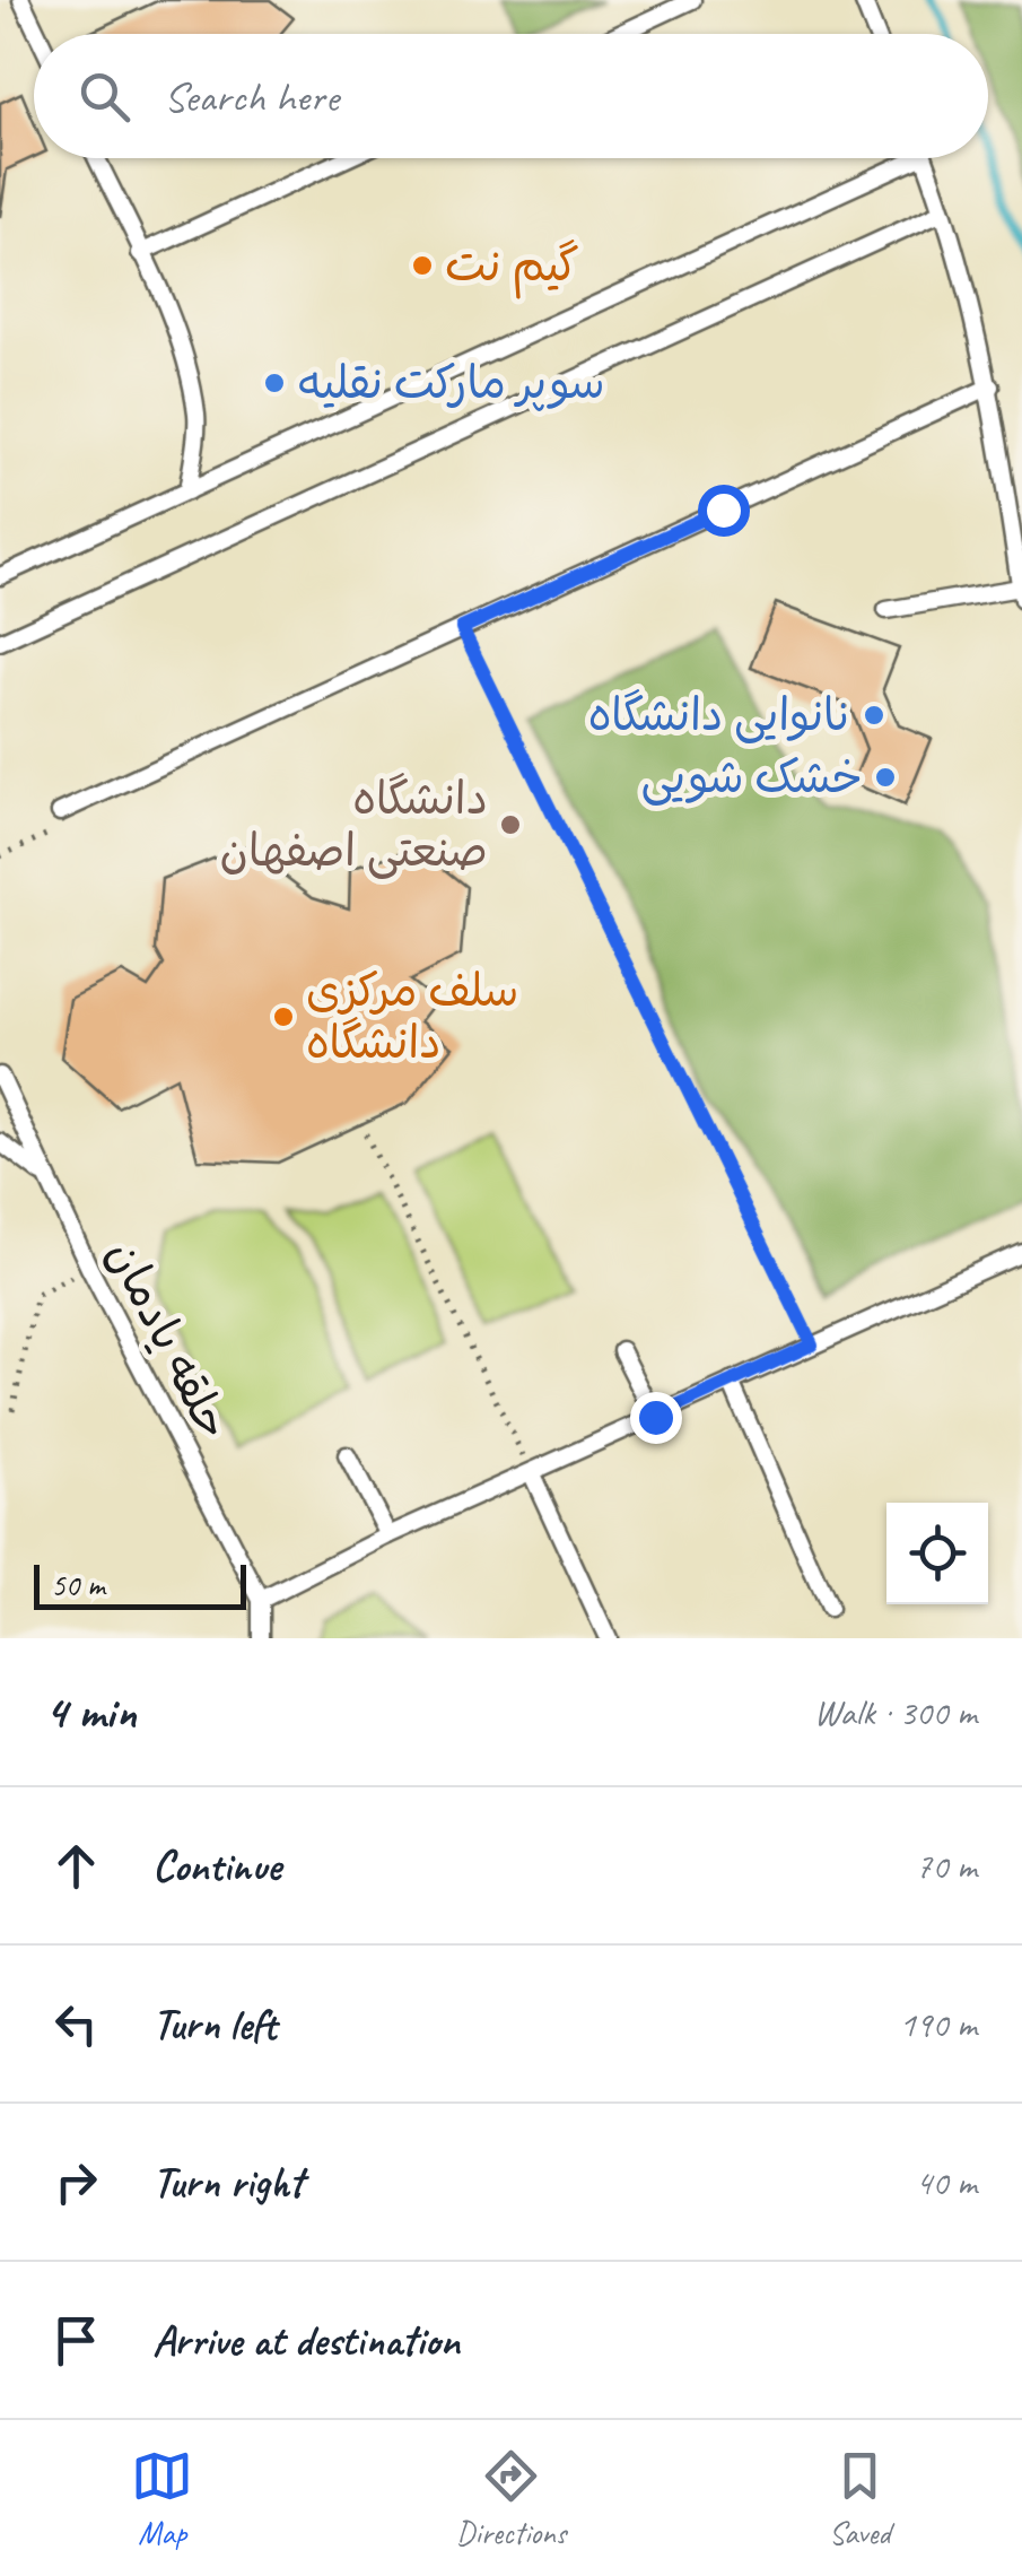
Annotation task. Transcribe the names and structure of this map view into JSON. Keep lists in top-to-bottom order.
{
  "streets": {
    "lane": ["حلقه یادمان"]
  },
  "places": [
    "گیم نت",
    "سوپر مارکت نقلیه",
    "نانوایی دانشگاه",
    "خشک شویی",
    "دانشگاه صنعتی اصفهان",
    "سلف مرکزی دانشگاه"
  ],
  "scale_bar": "50 m",
  "page": {
    "search": "Search here",
    "scale": "50 m",
    "heading": ["4 min", "Walk · 300 m"],
    "list": [
      ["Continue", "70 m"],
      ["Turn left", "190 m"],
      ["Turn right", "40 m"],
      "Arrive at destination"
    ],
    "nav": ["Map", "Directions", "Saved"]
  }
}
